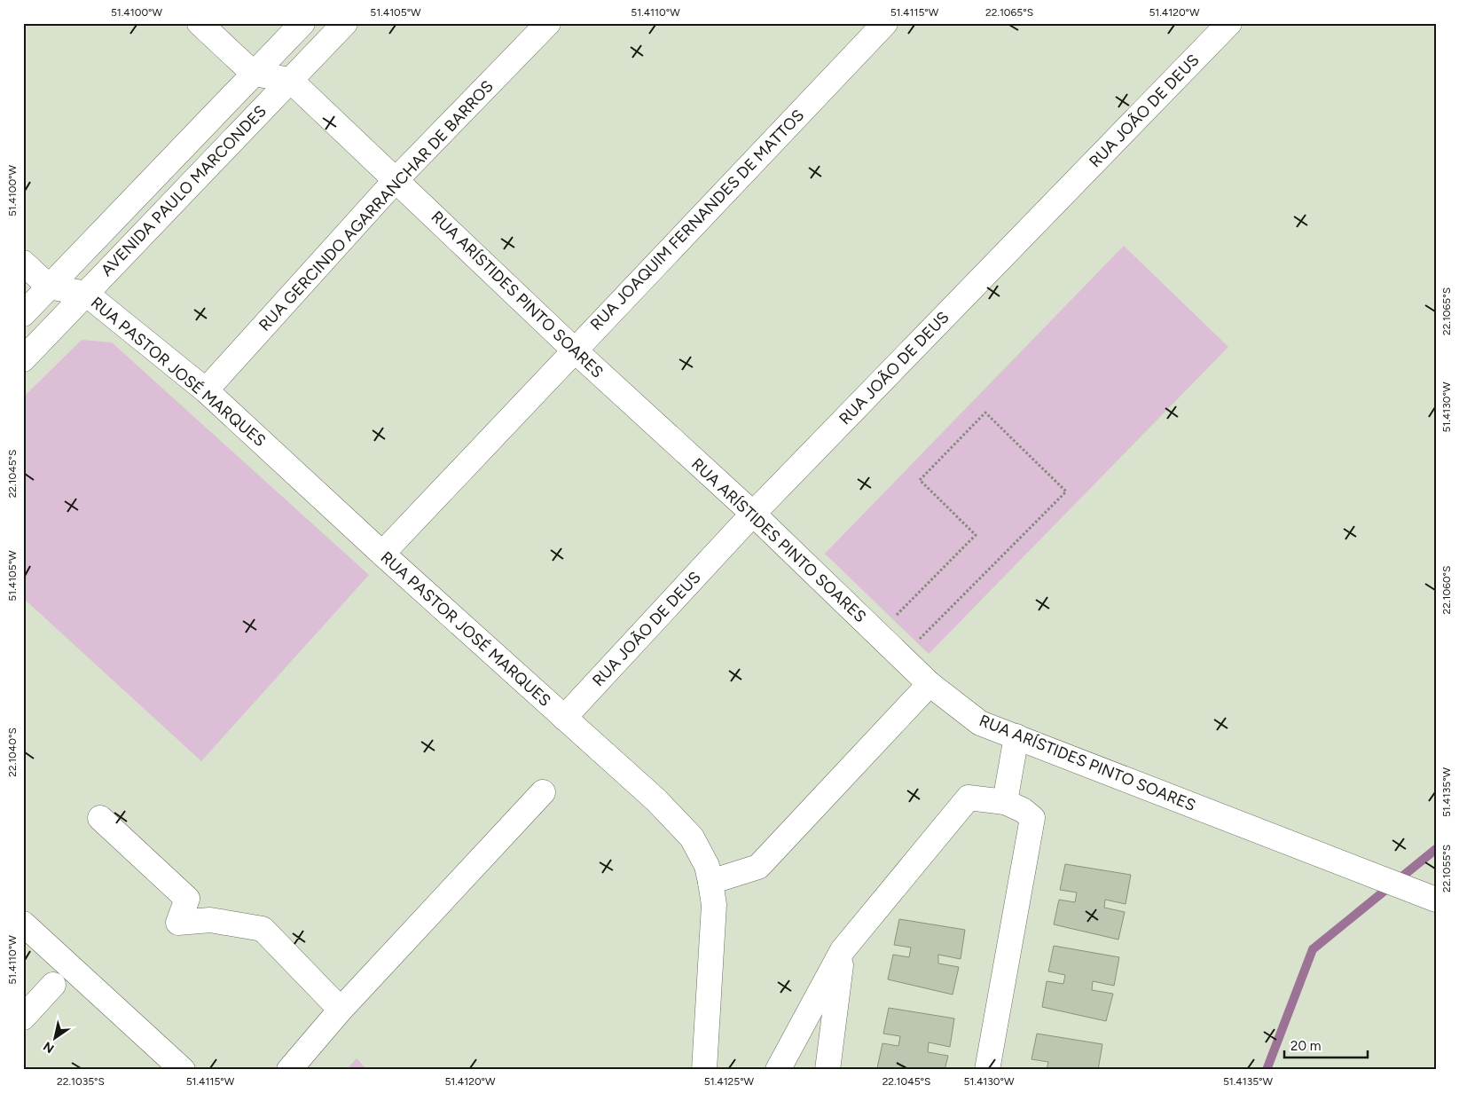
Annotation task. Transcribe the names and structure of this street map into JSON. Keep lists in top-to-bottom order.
{
  "streets": {
    "street": [
      "RUA JOÃO DE DEUS",
      "AVENIDA PAULO MARCONDES",
      "RUA GERCINDO AGARRANCHAR DE BARROS",
      "RUA JOAQUIM FERNANDES DE MATTOS",
      "RUA ARÍSTIDES PINTO SOARES",
      "RUA PASTOR JOSÉ MARQUES"
    ]
  },
  "crossings": [
    ["RUA JOÃO DE DEUS", "RUA ARÍSTIDES PINTO SOARES"],
    ["RUA JOÃO DE DEUS", "RUA PASTOR JOSÉ MARQUES"],
    ["AVENIDA PAULO MARCONDES", "RUA ARÍSTIDES PINTO SOARES"],
    ["AVENIDA PAULO MARCONDES", "RUA PASTOR JOSÉ MARQUES"],
    ["RUA GERCINDO AGARRANCHAR DE BARROS", "RUA ARÍSTIDES PINTO SOARES"],
    ["RUA GERCINDO AGARRANCHAR DE BARROS", "RUA PASTOR JOSÉ MARQUES"],
    ["RUA JOAQUIM FERNANDES DE MATTOS", "RUA ARÍSTIDES PINTO SOARES"],
    ["RUA JOAQUIM FERNANDES DE MATTOS", "RUA PASTOR JOSÉ MARQUES"]
  ],
  "scale_bar": "20 m",
  "north": "bottom left",
  "coordinates": [
    "51.4100°W",
    "51.4105°W",
    "51.4110°W",
    "51.4115°W",
    "22.1065°S",
    "51.4120°W",
    "51.4130°W",
    "22.1045°S",
    "22.1060°S",
    "22.1040°S",
    "51.4135°W",
    "22.1055°S",
    "22.1035°S",
    "51.4125°W"
  ]
}
